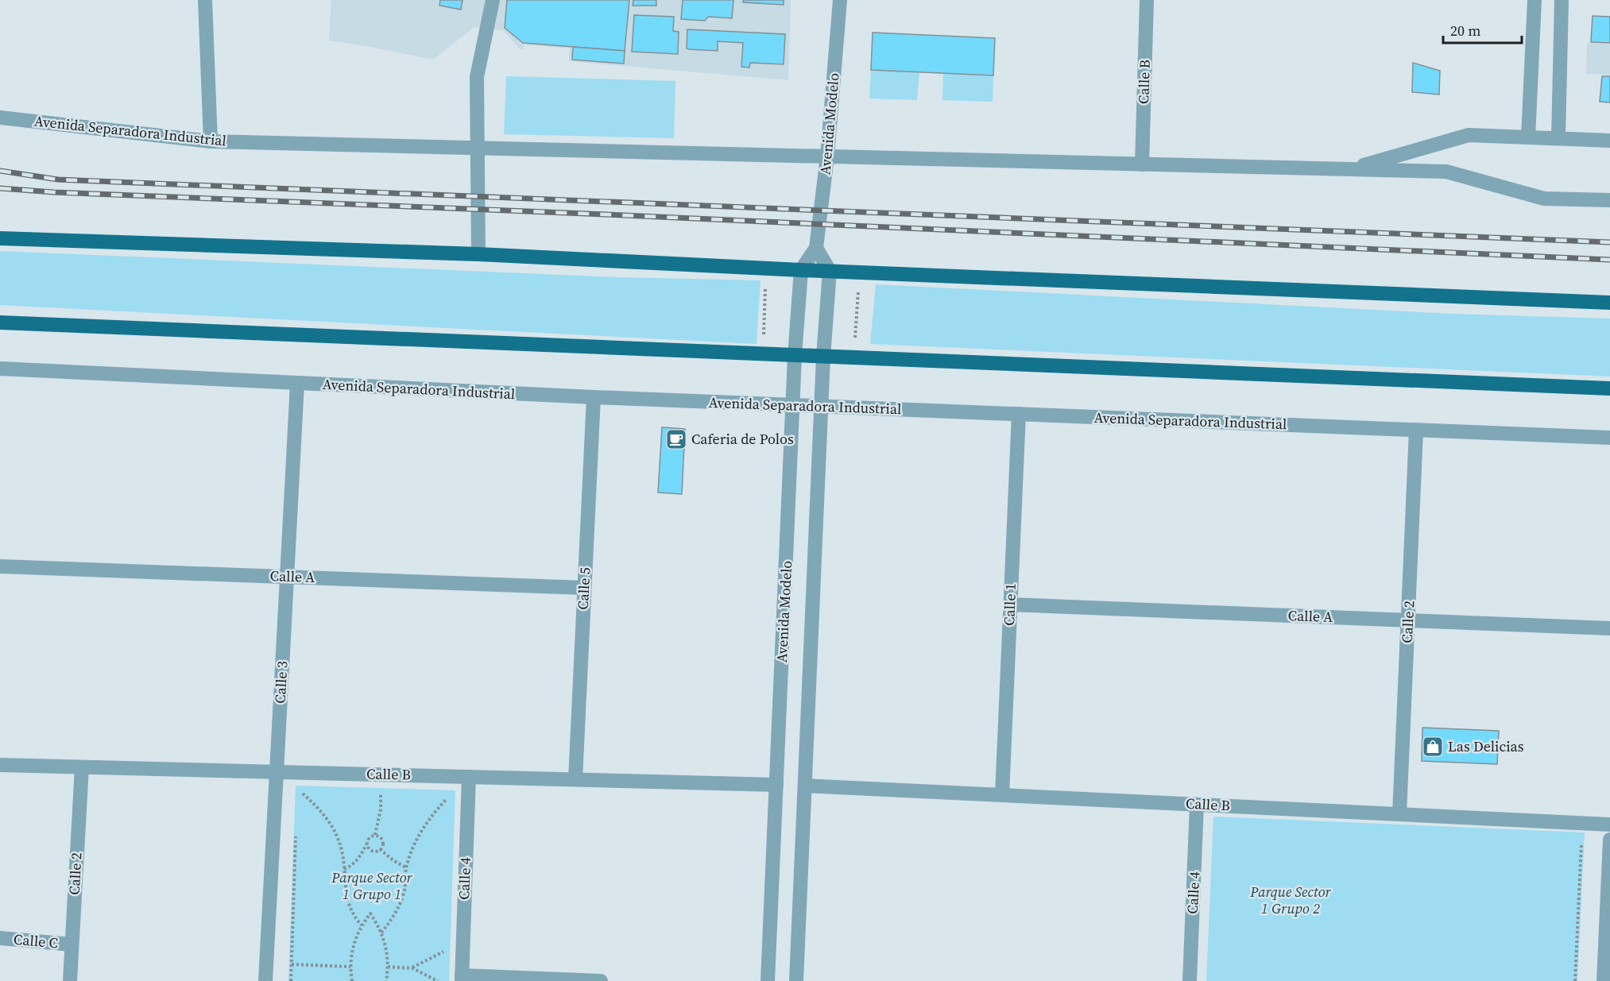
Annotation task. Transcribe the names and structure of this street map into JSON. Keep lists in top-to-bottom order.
{
  "streets": {
    "street": [
      "Calle B",
      "Avenida Modelo",
      "Avenida Separadora Industrial",
      "Calle A",
      "Calle 5",
      "Calle 1",
      "Calle 2",
      "Calle 3",
      "Calle 4",
      "Calle C"
    ]
  },
  "crossings": [
    ["Calle B", "Avenida Modelo"],
    ["Calle B", "Avenida Separadora Industrial"],
    ["Calle B", "Calle 5"],
    ["Calle B", "Calle 1"],
    ["Calle B", "Calle 2"],
    ["Calle B", "Calle 3"],
    ["Calle B", "Calle 4"],
    ["Avenida Modelo", "Avenida Separadora Industrial"],
    ["Avenida Separadora Industrial", "Calle 5"],
    ["Avenida Separadora Industrial", "Calle 1"],
    ["Avenida Separadora Industrial", "Calle 2"],
    ["Avenida Separadora Industrial", "Calle 3"],
    ["Calle A", "Calle 5"],
    ["Calle A", "Calle 1"],
    ["Calle A", "Calle 2"],
    ["Calle A", "Calle 3"],
    ["Calle 2", "Calle C"]
  ],
  "parks": ["Parque Sector 1 Grupo 1", "Parque Sector 1 Grupo 2"],
  "places": {
    "cafe": ["Caferia de Polos"],
    "shop": ["Las Delicias"]
  },
  "scale_bar": "20 m"
}
